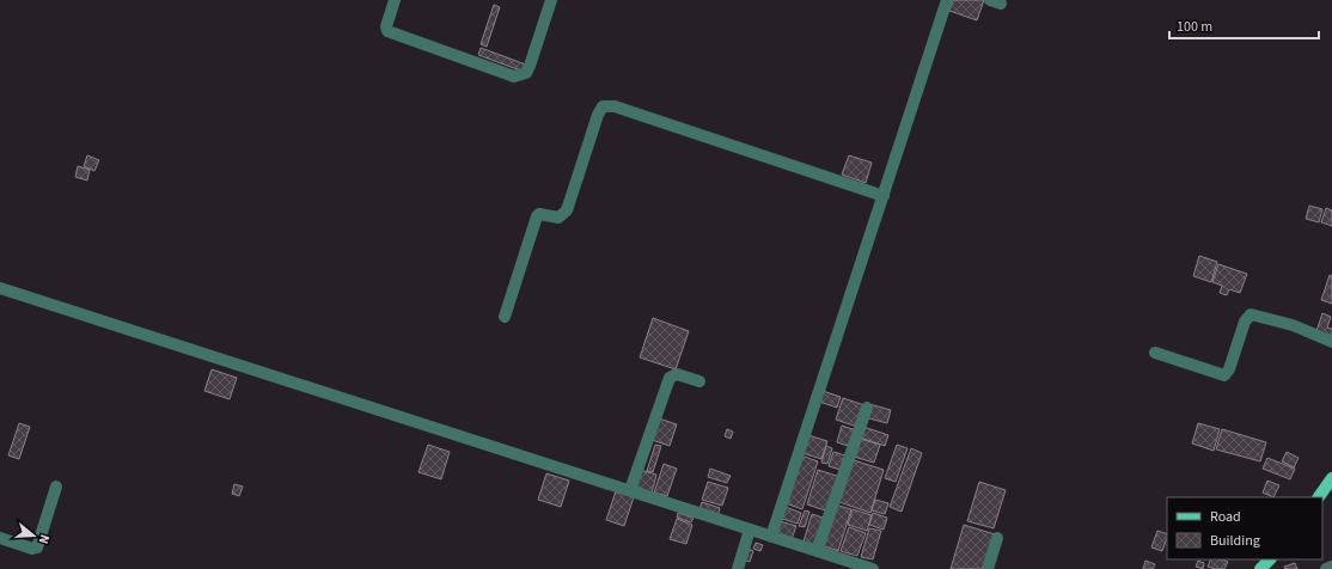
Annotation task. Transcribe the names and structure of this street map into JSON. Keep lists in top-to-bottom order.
{
  "legend": ["Road", "Building"],
  "scale_bar": "100 m",
  "north": "right"
}
